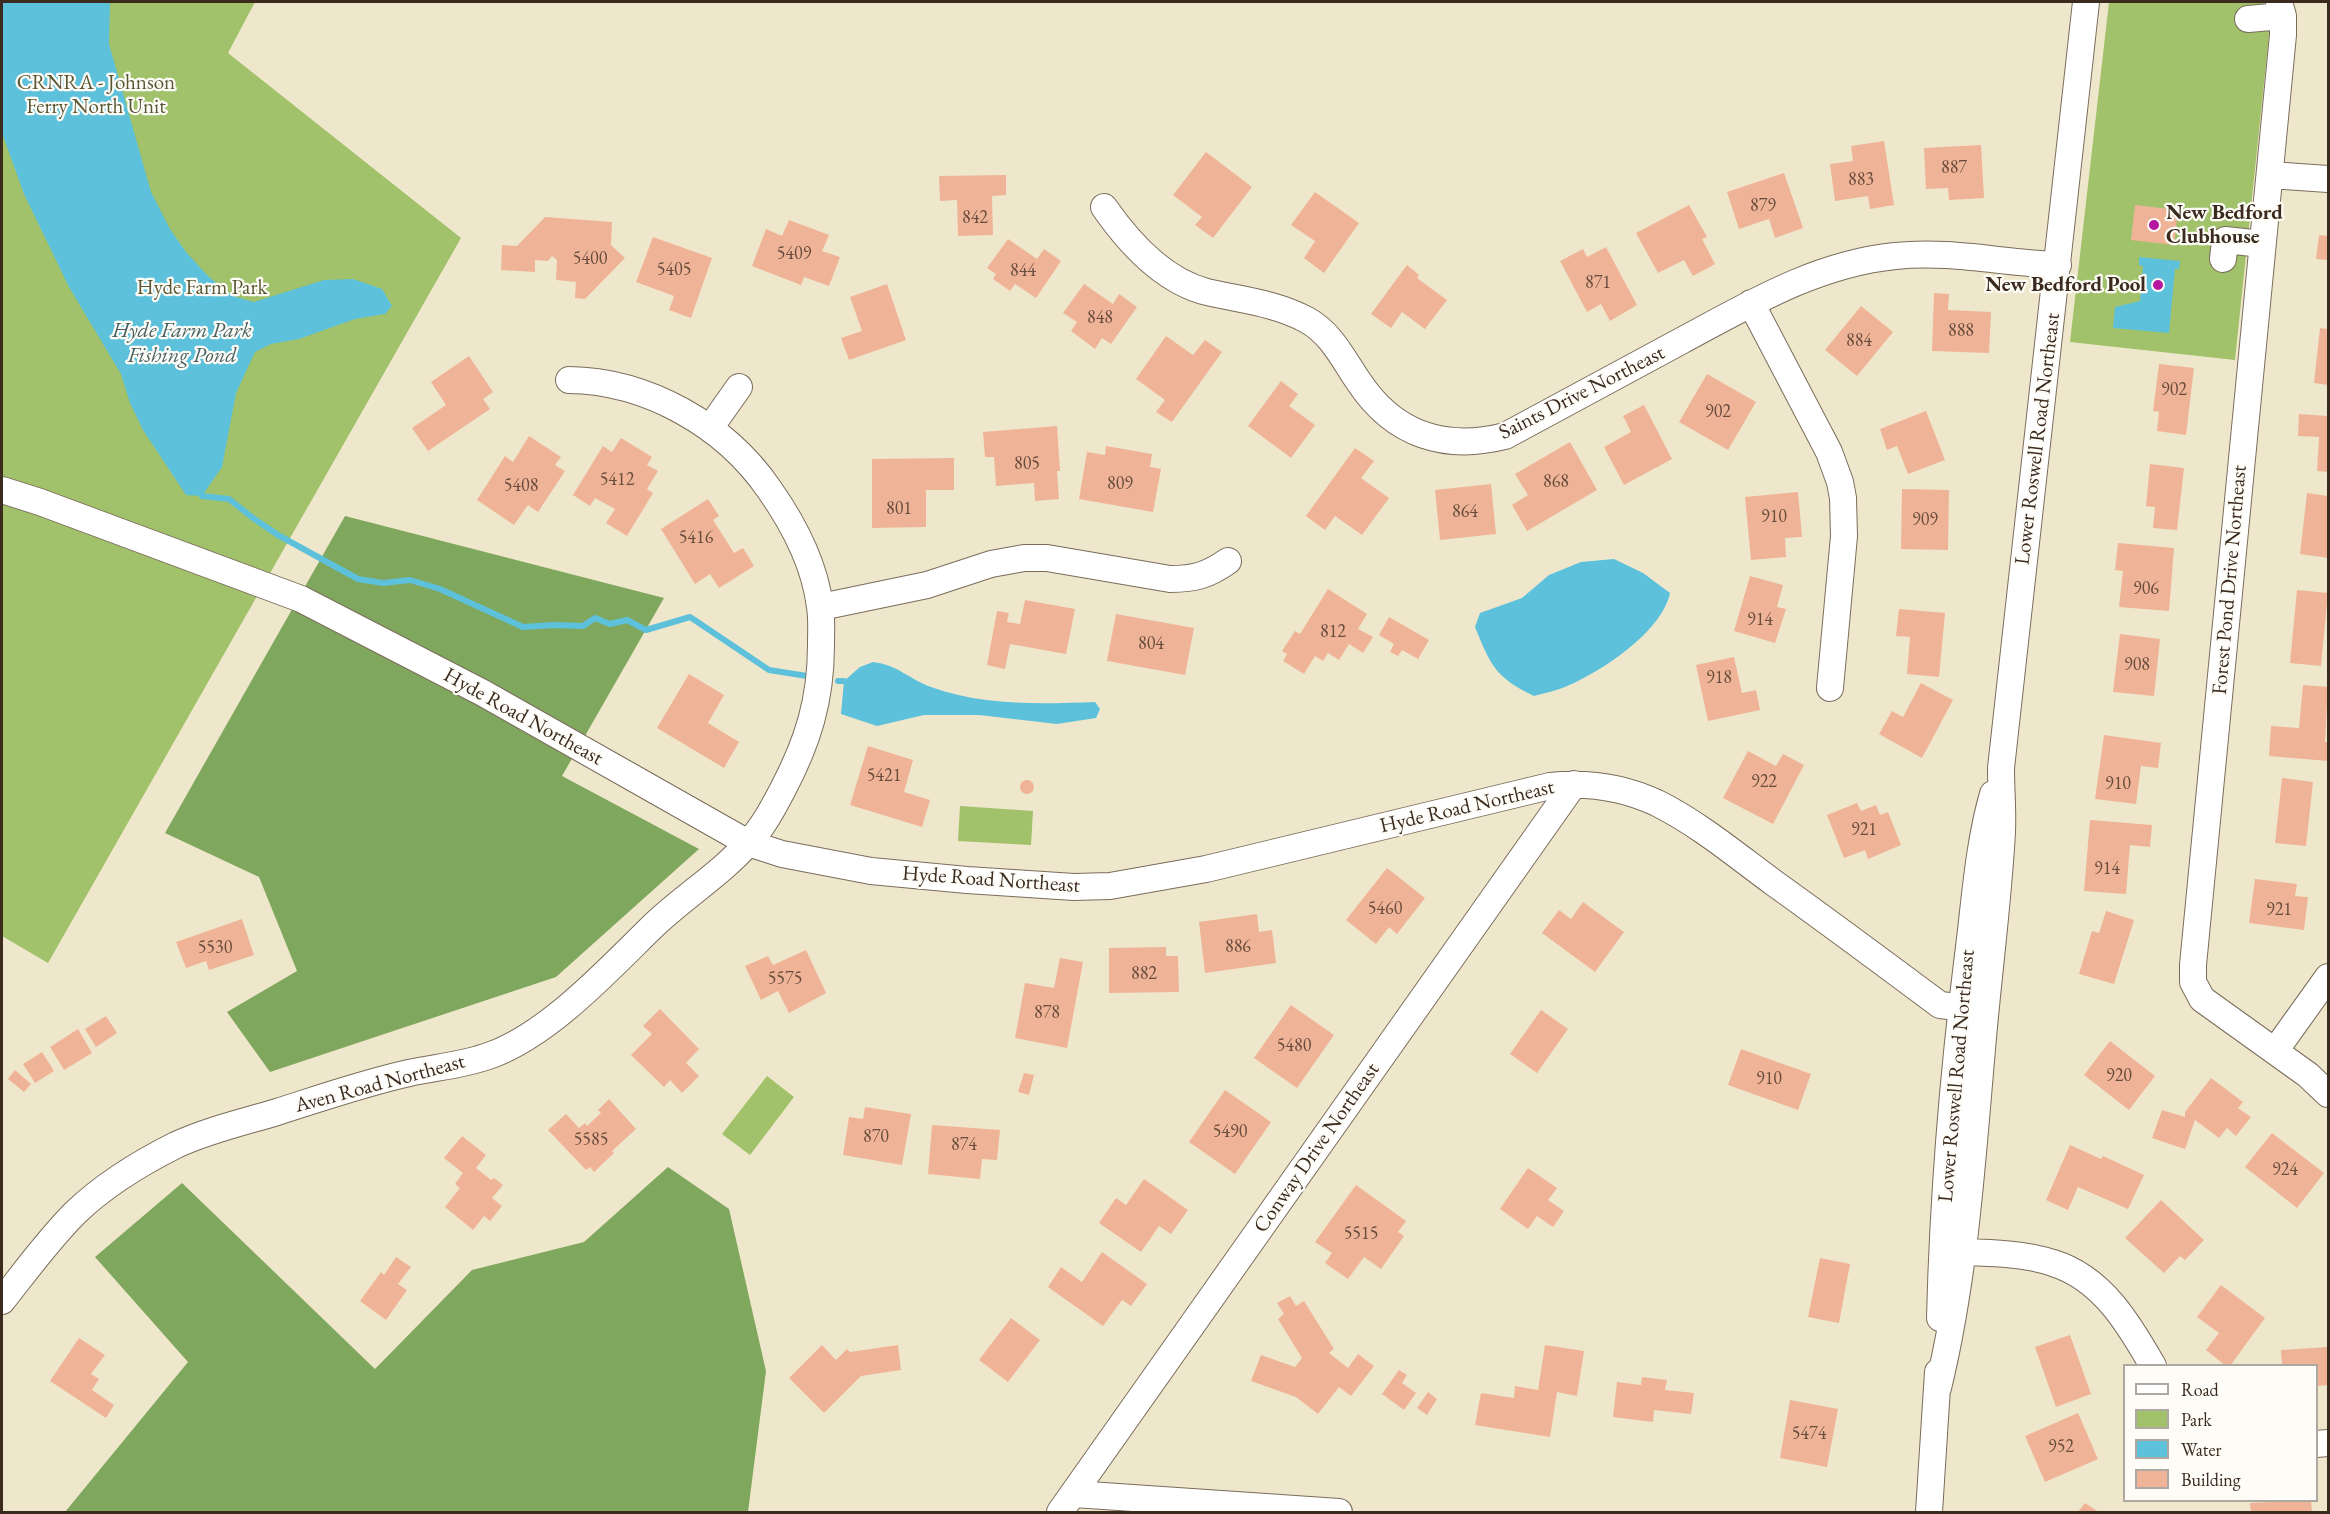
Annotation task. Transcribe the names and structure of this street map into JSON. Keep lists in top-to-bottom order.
{
  "streets": {
    "street": [
      "Saints Drive Northeast",
      "Lower Roswell Road Northeast",
      "Forest Pond Drive Northeast",
      "Hyde Road Northeast",
      "Aven Road Northeast",
      "Conway Drive Northeast"
    ]
  },
  "crossings": [
    ["Saints Drive Northeast", "Lower Roswell Road Northeast"],
    ["Lower Roswell Road Northeast", "Hyde Road Northeast"],
    ["Hyde Road Northeast", "Aven Road Northeast"],
    ["Hyde Road Northeast", "Conway Drive Northeast"]
  ],
  "water": ["Hyde Farm Park Fishing Pond"],
  "parks": ["CRNRA - Johnson Ferry North Unit", "Hyde Farm Park"],
  "places": ["New Bedford Clubhouse", "New Bedford Pool"],
  "house_numbers": [
    "887",
    "883",
    "879",
    "842",
    "5409",
    "5400",
    "5405",
    "844",
    "871",
    "848",
    "888",
    "884",
    "902",
    "902",
    "805",
    "5412",
    "868",
    "809",
    "5408",
    "801",
    "864",
    "910",
    "909",
    "5416",
    "906",
    "914",
    "812",
    "804",
    "908",
    "918",
    "5421",
    "922",
    "910",
    "921",
    "914",
    "5460",
    "921",
    "886",
    "5530",
    "882",
    "5575",
    "878",
    "5480",
    "920",
    "910",
    "5490",
    "870",
    "5585",
    "874",
    "924",
    "5515",
    "5474",
    "952"
  ],
  "legend": [
    "Road",
    "Park",
    "Water",
    "Building"
  ]
}
